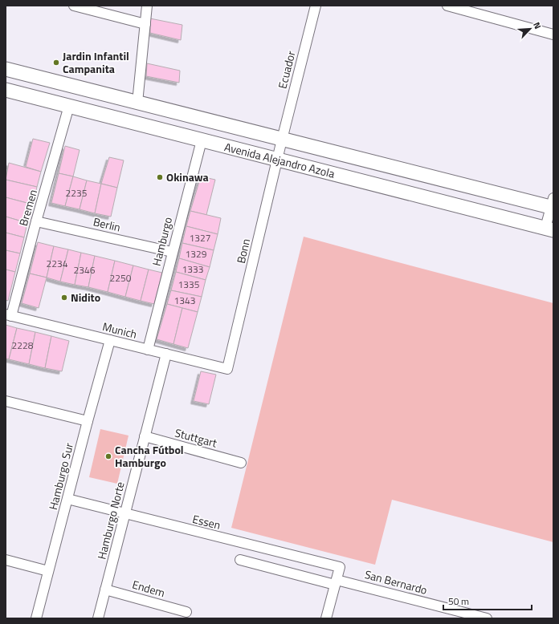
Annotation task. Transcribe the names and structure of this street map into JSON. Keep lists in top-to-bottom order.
{
  "streets": {
    "main road": ["Avenida Alejandro Azola"],
    "street": [
      "Ecuador",
      "Bremen",
      "Berlin",
      "Hamburgo",
      "Bonn",
      "Munich",
      "Stuttgart",
      "Hamburgo Sur",
      "Hamburgo Norte",
      "Essen",
      "San Bernardo",
      "Endem"
    ]
  },
  "crossings": [
    ["Ecuador", "Avenida Alejandro Azola"],
    ["Ecuador", "Bonn"],
    ["Avenida Alejandro Azola", "Bremen"],
    ["Avenida Alejandro Azola", "Hamburgo"],
    ["Avenida Alejandro Azola", "Bonn"],
    ["Bremen", "Berlin"],
    ["Bremen", "Munich"],
    ["Berlin", "Hamburgo"],
    ["Hamburgo", "Munich"],
    ["Bonn", "Munich"],
    ["Munich", "Hamburgo Sur"],
    ["Munich", "Hamburgo Norte"],
    ["Stuttgart", "Hamburgo Norte"],
    ["Hamburgo Sur", "Essen"],
    ["Hamburgo Norte", "Essen"],
    ["Hamburgo Norte", "Endem"],
    ["Essen", "San Bernardo"]
  ],
  "places": [
    "Jardin Infantil Campanita",
    "Okinawa",
    "Nidito",
    "Cancha Fútbol Hamburgo"
  ],
  "house_numbers": [
    "2235",
    "1327",
    "1329",
    "2234",
    "1333",
    "2346",
    "2250",
    "1335",
    "1343",
    "2228"
  ],
  "scale_bar": "50 m",
  "north": "top right"
}
